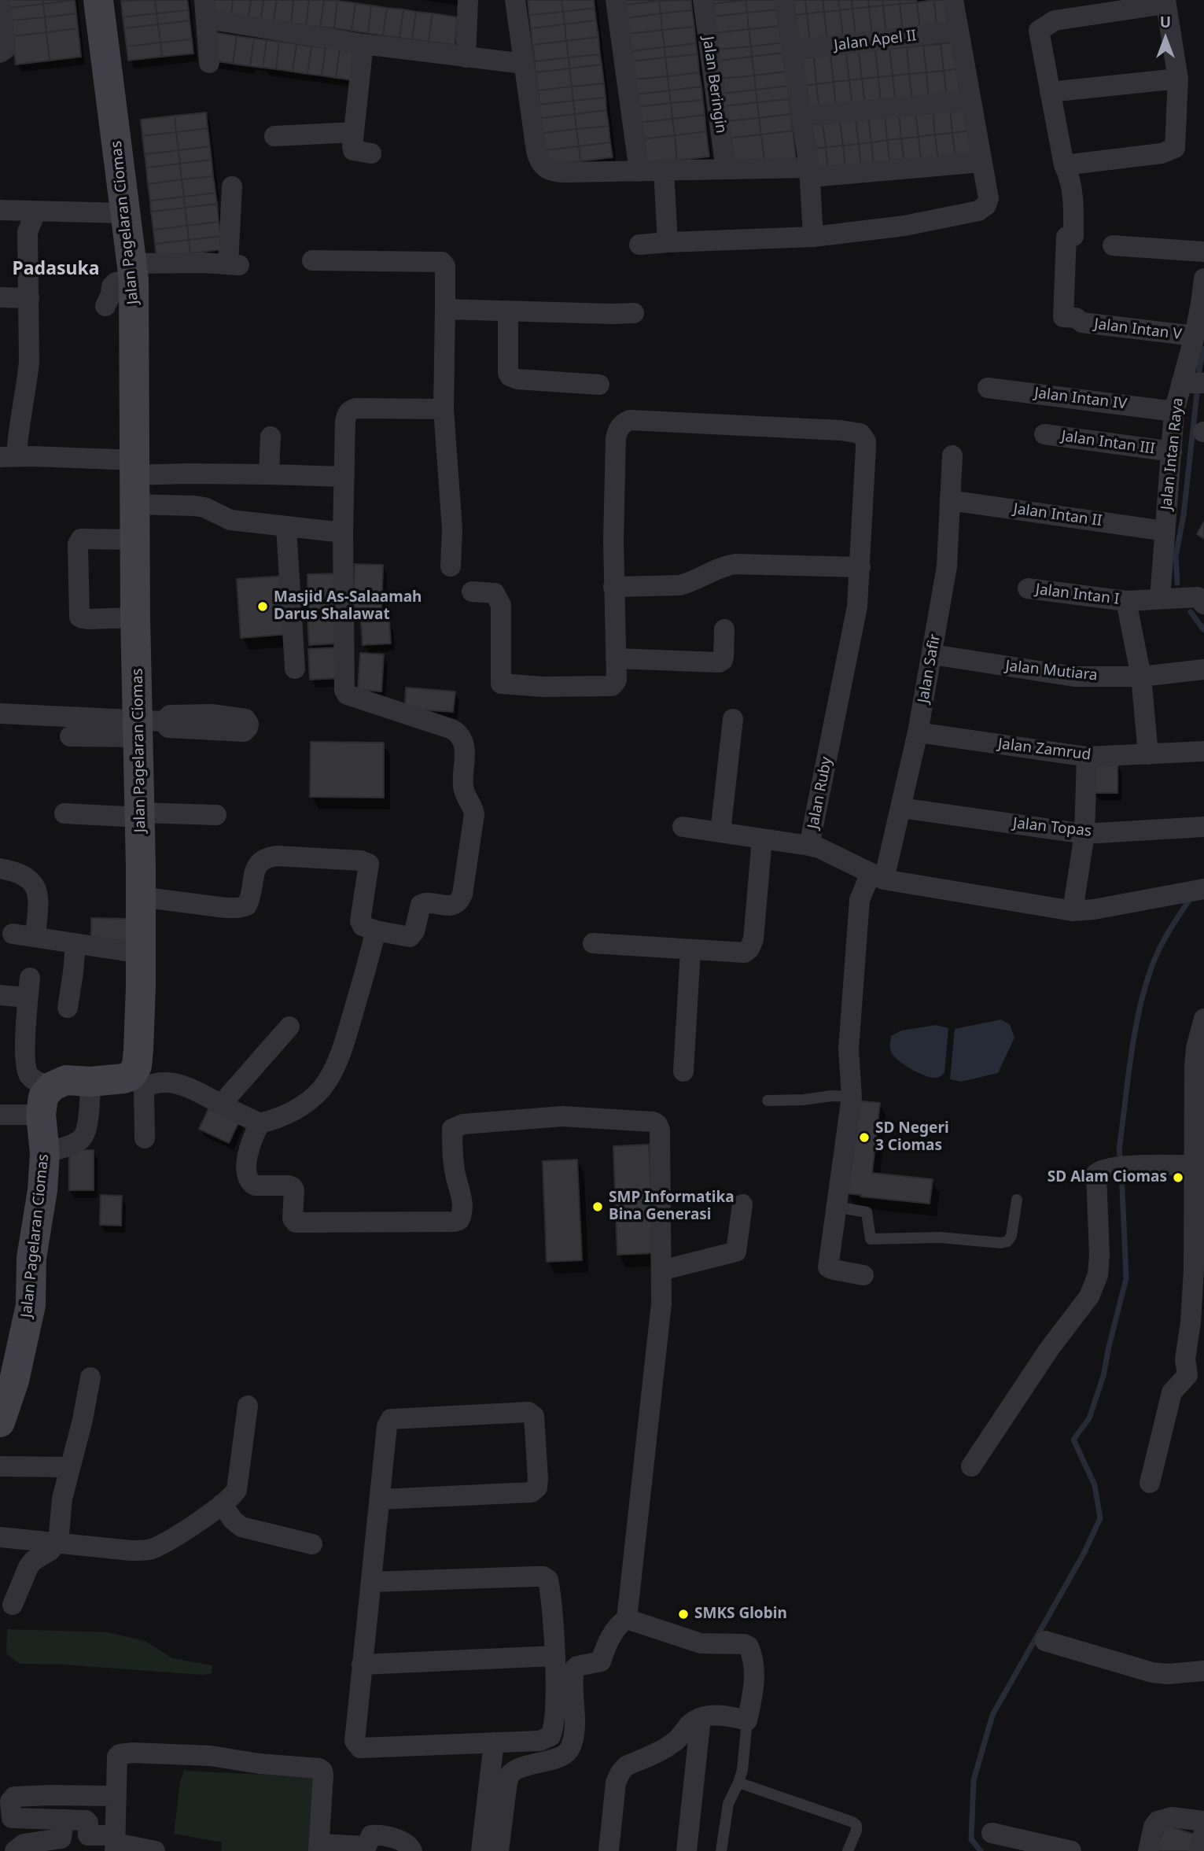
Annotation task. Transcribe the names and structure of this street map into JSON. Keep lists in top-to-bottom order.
{
  "streets": {
    "main road": ["Jalan Pagelaran Ciomas"],
    "street": [
      "Jalan Apel II",
      "Jalan Beringin",
      "Jalan Intan V",
      "Jalan Intan IV",
      "Jalan Intan III",
      "Jalan Intan Raya",
      "Jalan Intan II",
      "Jalan Intan I",
      "Jalan Safir",
      "Jalan Mutiara",
      "Jalan Zamrud",
      "Jalan Ruby",
      "Jalan Topas"
    ]
  },
  "crossings": [
    ["Jalan Intan V", "Jalan Intan Raya"],
    ["Jalan Intan IV", "Jalan Intan Raya"],
    ["Jalan Intan III", "Jalan Intan Raya"],
    ["Jalan Intan Raya", "Jalan Intan II"],
    ["Jalan Intan Raya", "Jalan Intan I"],
    ["Jalan Intan II", "Jalan Safir"],
    ["Jalan Safir", "Jalan Mutiara"],
    ["Jalan Safir", "Jalan Zamrud"],
    ["Jalan Safir", "Jalan Ruby"],
    ["Jalan Safir", "Jalan Topas"]
  ],
  "districts": ["Padasuka"],
  "places": [
    "Masjid As-Salaamah Darus Shalawat",
    "SD Negeri 3 Ciomas",
    "SD Alam Ciomas",
    "SMP Informatika Bina Generasi",
    "SMKS Globin"
  ],
  "north": "top"
}
